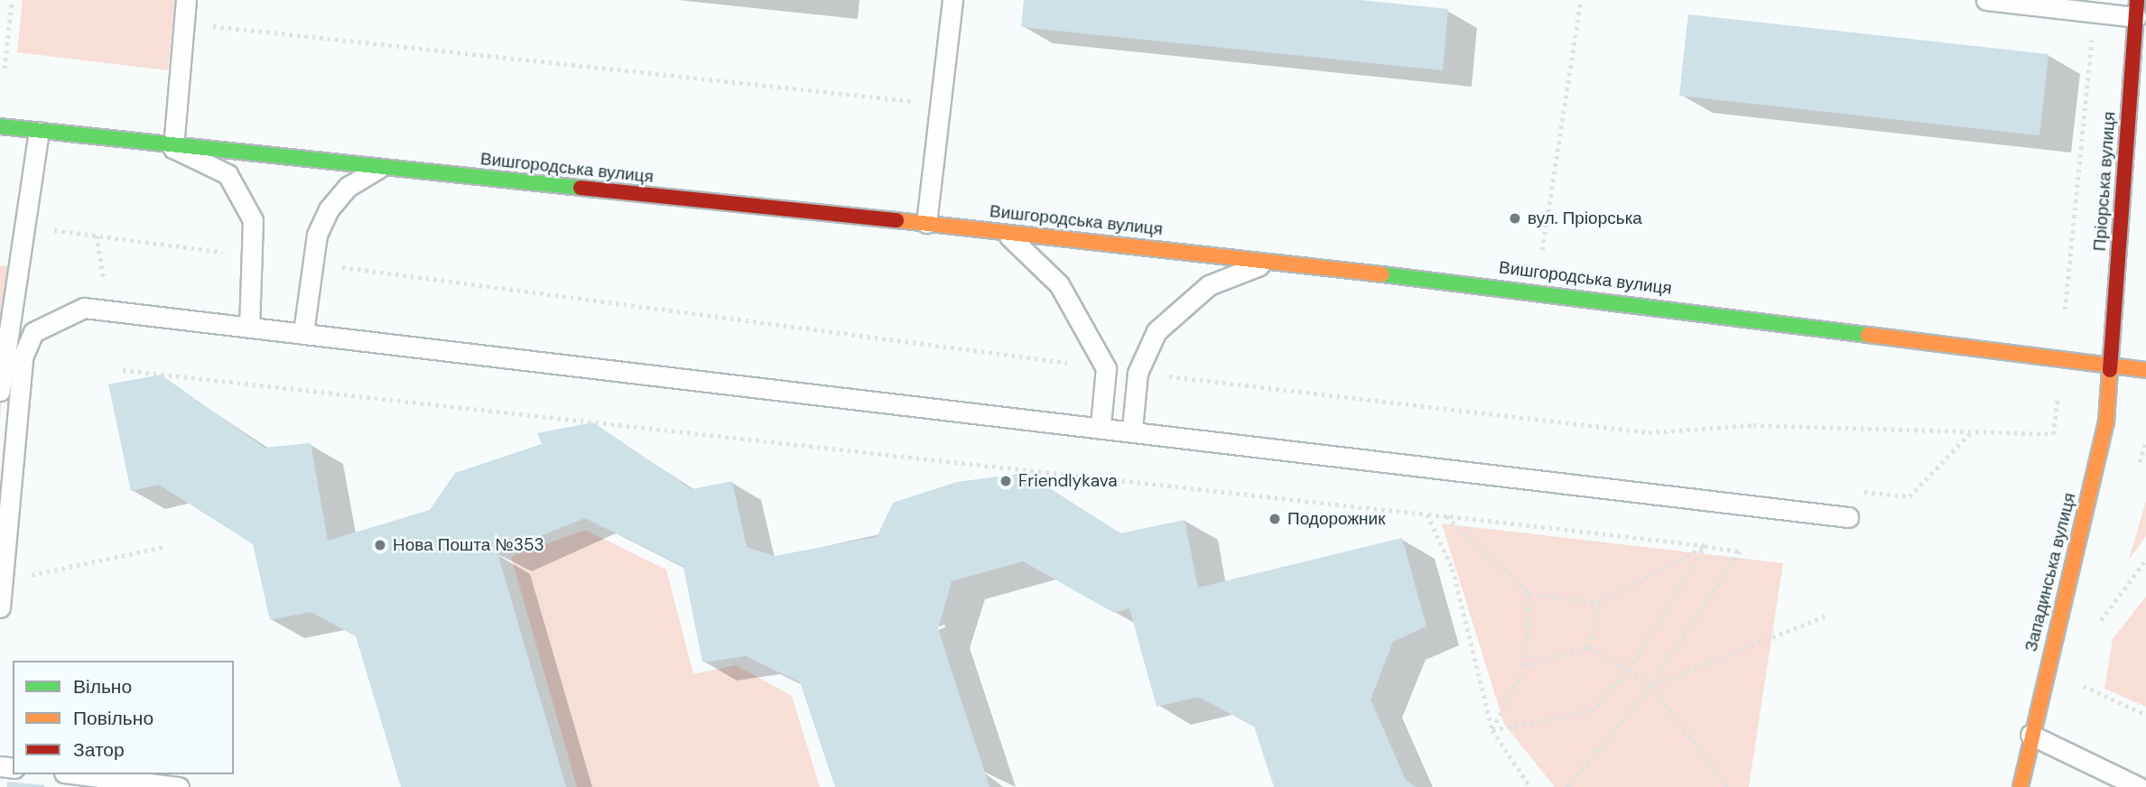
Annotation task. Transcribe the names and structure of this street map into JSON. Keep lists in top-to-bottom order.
{
  "streets": {
    "main road": ["Вишгородська вулиця", "Пріорська вулиця", "Западинська вулиця"]
  },
  "crossings": [
    ["Вишгородська вулиця", "Пріорська вулиця"],
    ["Вишгородська вулиця", "Западинська вулиця"],
    ["Пріорська вулиця", "Западинська вулиця"]
  ],
  "places": [
    "вул. Пріорська",
    "Friendlykava",
    "Подорожник",
    "Нова Пошта №353"
  ],
  "legend": ["Вільно", "Повільно", "Затор"]
}
